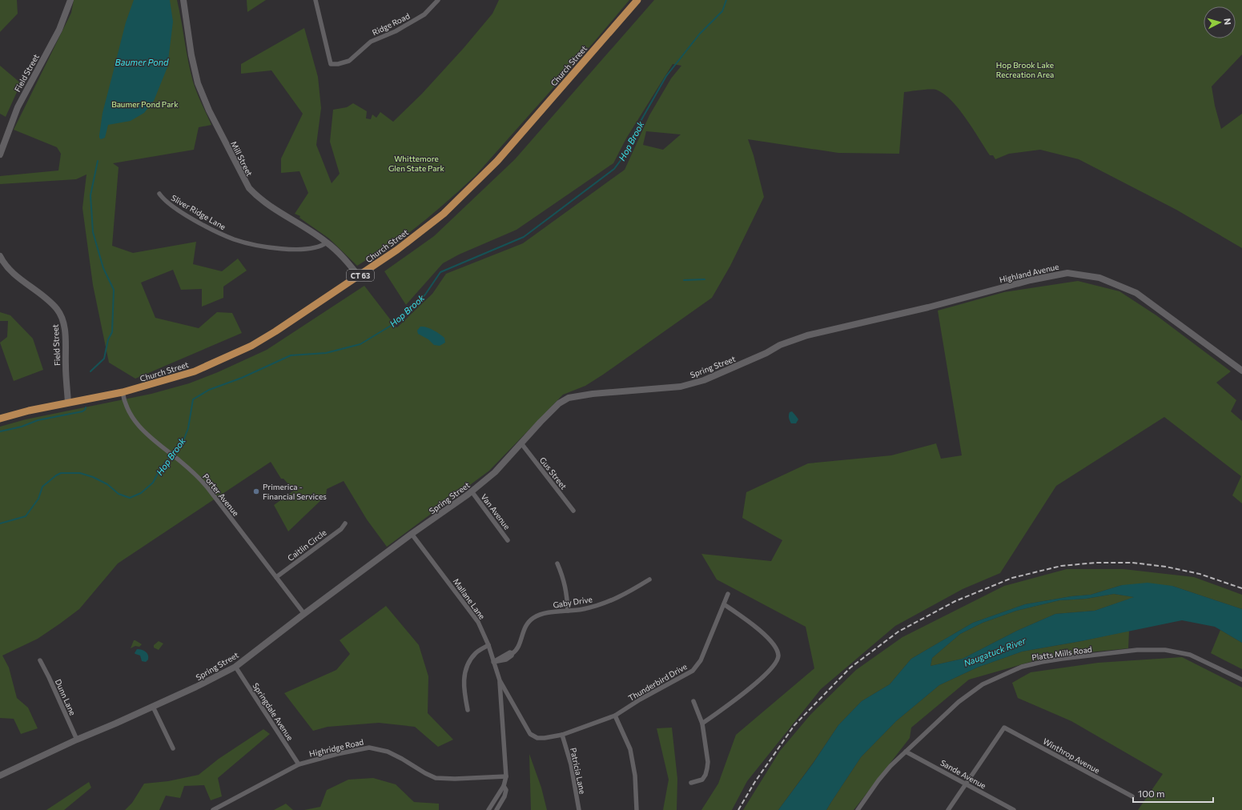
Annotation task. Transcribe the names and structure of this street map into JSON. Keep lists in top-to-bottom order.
{
  "streets": {
    "main road": [
      "Church Street",
      "Field Street",
      "Mill Street",
      "Highland Avenue",
      "CT 63",
      "Spring Street"
    ],
    "street": [
      "Ridge Road",
      "Sliver Ridge Lane",
      "Gus Street",
      "Porter Avenue",
      "Van Avenue",
      "Caitlin Circle",
      "Mallane Lane",
      "Gaby Drive",
      "Platts Mills Road",
      "Thunderbird Drive",
      "Dunn Lane",
      "Springdale Avenue",
      "Highridge Road",
      "Winthrop Avenue",
      "Patricia Lane",
      "Sande Avenue"
    ]
  },
  "crossings": [
    ["Church Street", "Field Street"],
    ["Church Street", "Mill Street"],
    ["Church Street", "Porter Avenue"],
    ["Mill Street", "Sliver Ridge Lane"],
    ["Highland Avenue", "Spring Street"],
    ["Spring Street", "Gus Street"],
    ["Spring Street", "Porter Avenue"],
    ["Spring Street", "Van Avenue"],
    ["Spring Street", "Mallane Lane"],
    ["Spring Street", "Dunn Lane"],
    ["Spring Street", "Springdale Avenue"],
    ["Porter Avenue", "Caitlin Circle"],
    ["Mallane Lane", "Gaby Drive"],
    ["Mallane Lane", "Thunderbird Drive"],
    ["Mallane Lane", "Highridge Road"],
    ["Mallane Lane", "Patricia Lane"],
    ["Platts Mills Road", "Sande Avenue"],
    ["Thunderbird Drive", "Patricia Lane"],
    ["Springdale Avenue", "Highridge Road"],
    ["Winthrop Avenue", "Sande Avenue"]
  ],
  "water": ["Baumer Pond", "Hop Brook", "Naugatuck River"],
  "parks": ["Hop Brook Lake Recreation Area", "Baumer Pond Park", "Whittemore Glen State Park"],
  "places": ["Primerica - Financial Services"],
  "scale_bar": "100 m",
  "north": "right"
}
